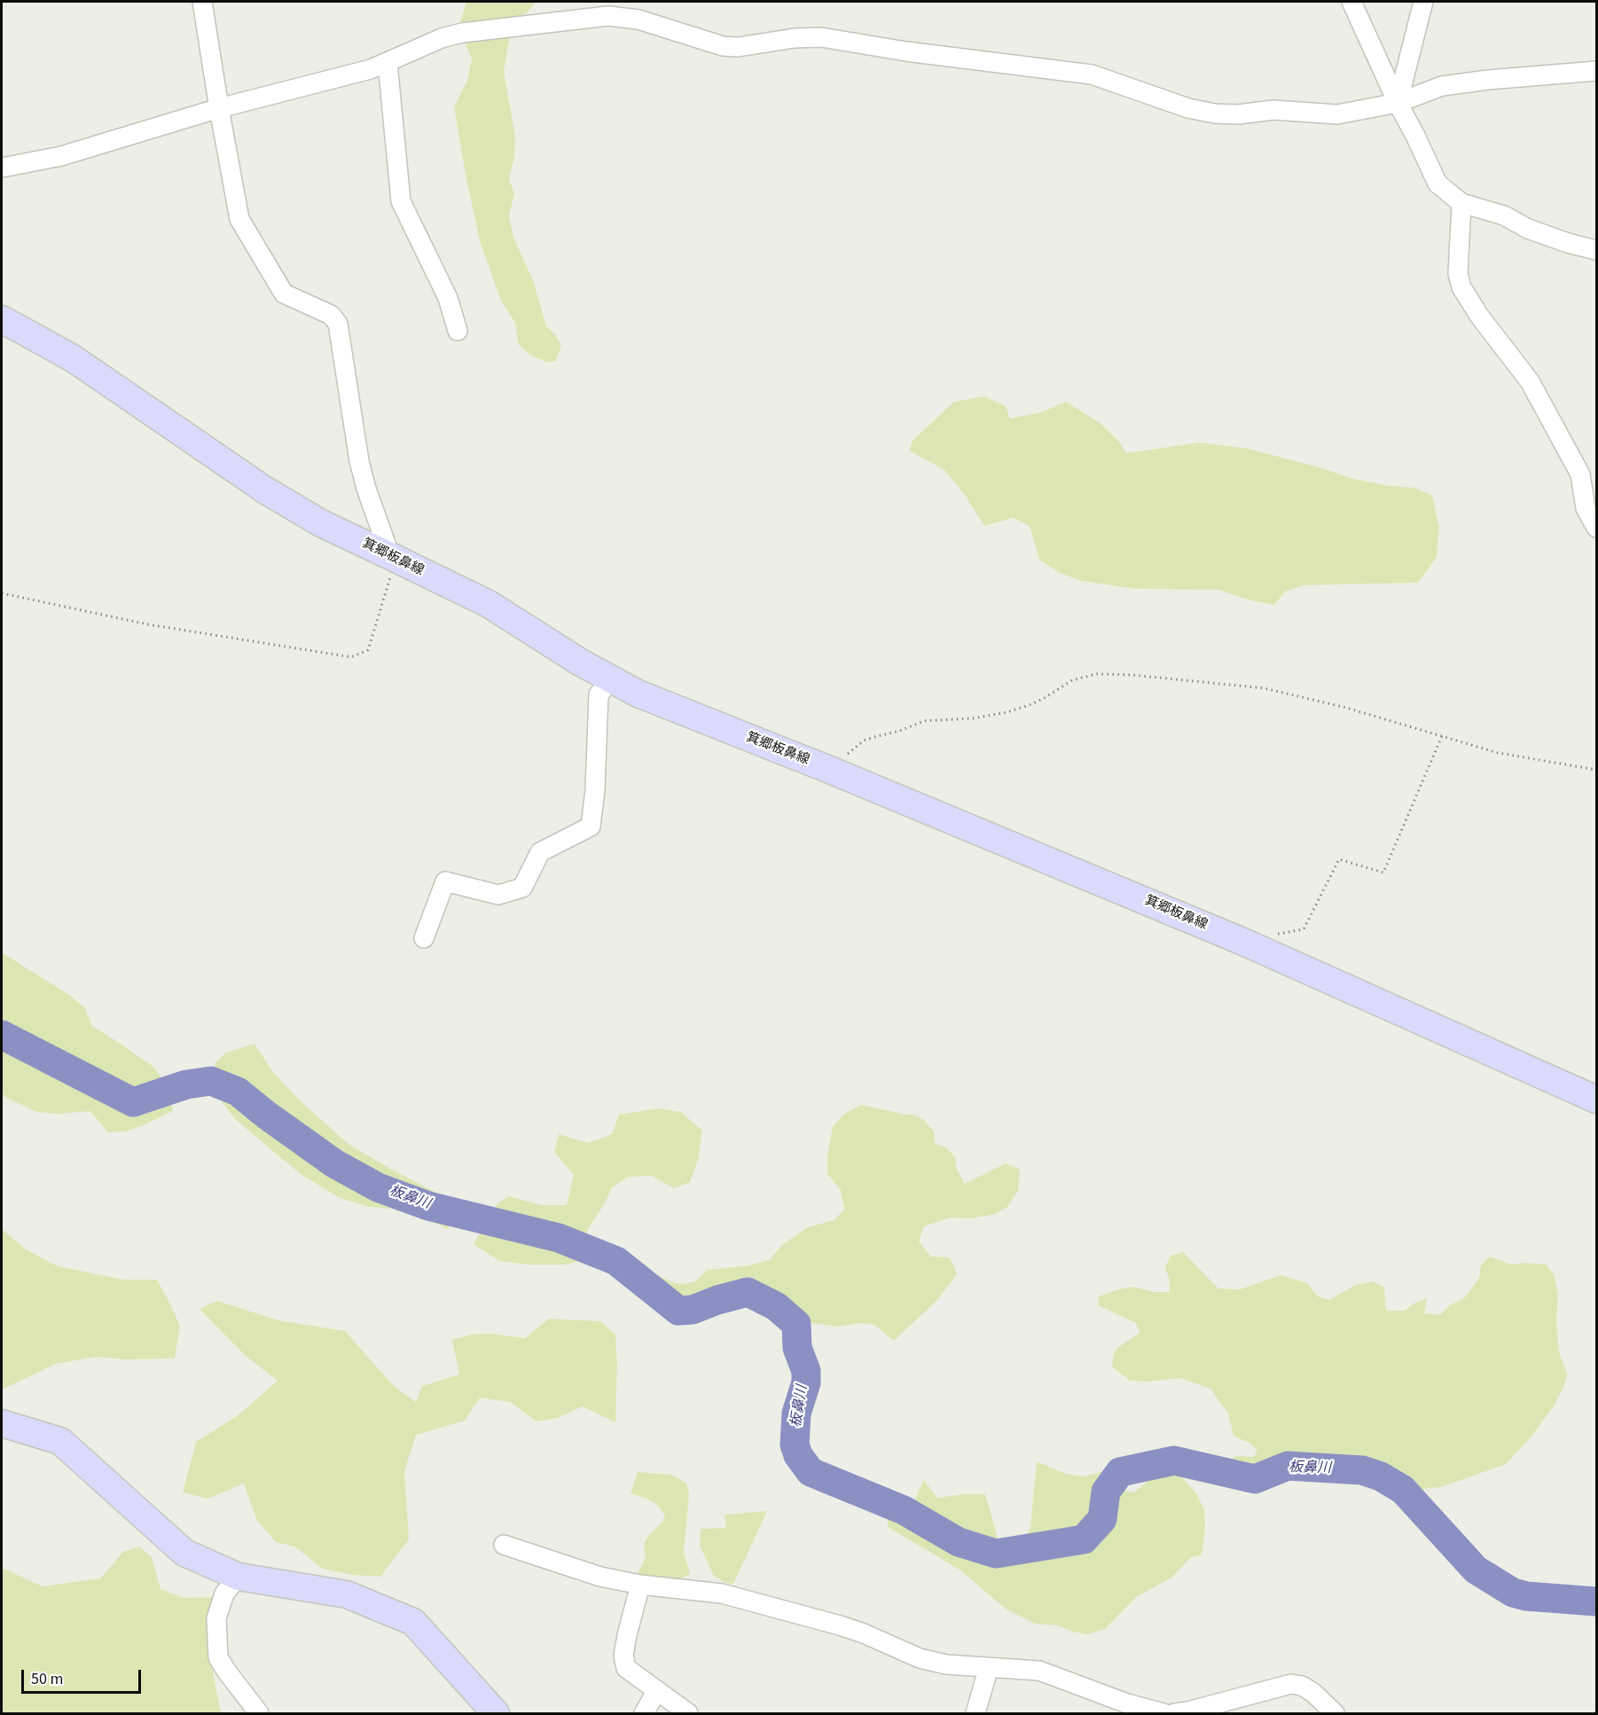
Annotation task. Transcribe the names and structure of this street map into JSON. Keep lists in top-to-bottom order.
{
  "streets": {
    "main road": ["箕郷板鼻線"]
  },
  "water": ["板鼻川"],
  "scale_bar": "50 m"
}
